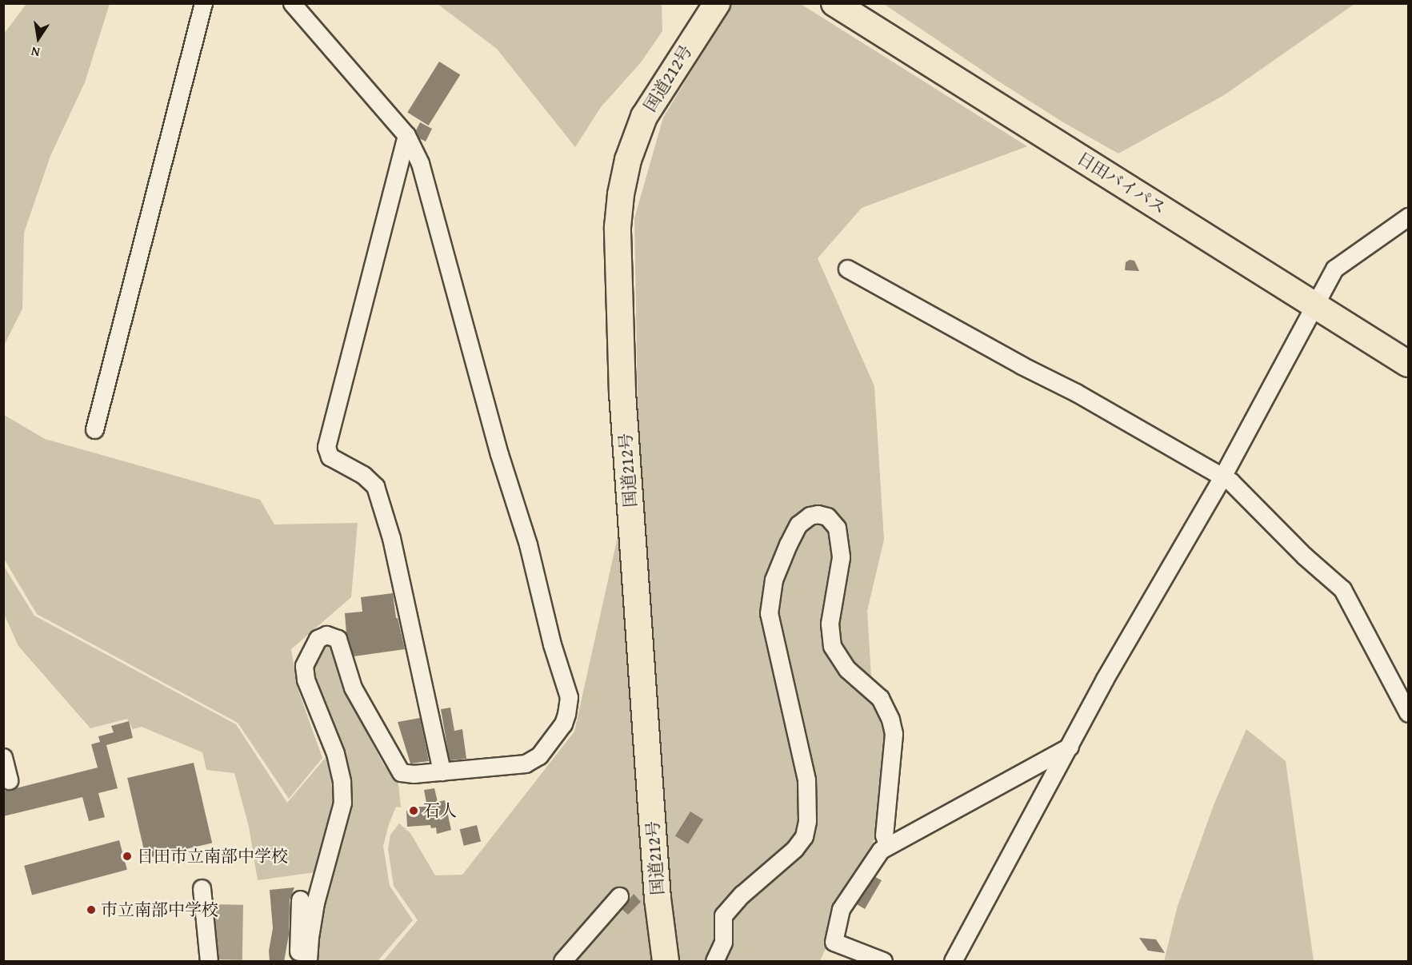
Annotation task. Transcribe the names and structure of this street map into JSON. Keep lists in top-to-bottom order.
{
  "streets": {
    "highway": ["国道212号", "日田バイパス"]
  },
  "places": ["石人", "日田市立南部中学校", "市立南部中学校"],
  "north": "bottom"
}
